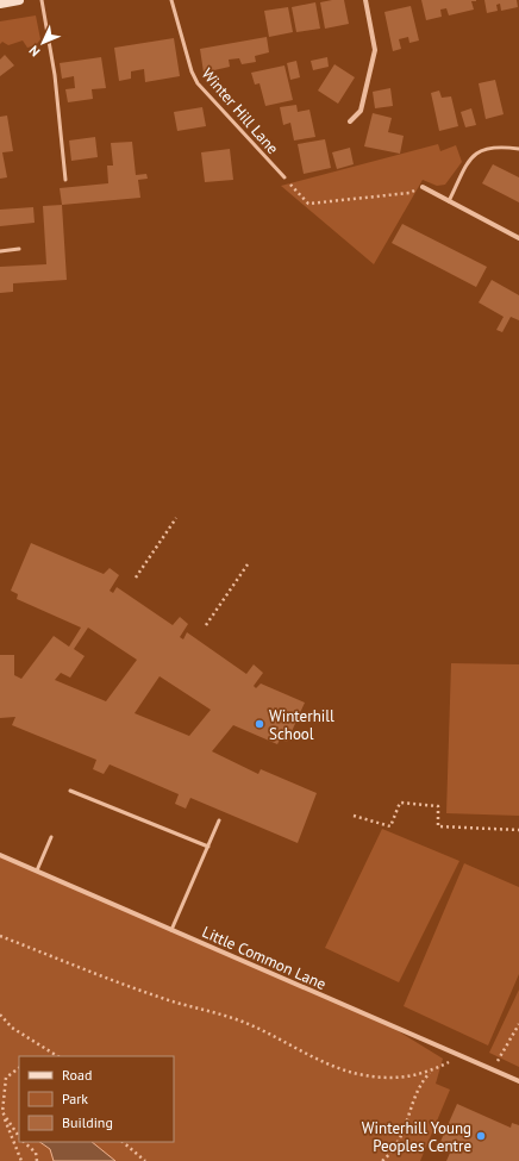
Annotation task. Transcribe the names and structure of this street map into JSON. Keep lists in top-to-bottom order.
{
  "streets": {
    "street": ["Little Common Lane"],
    "lane": ["Winter Hill Lane"]
  },
  "places": ["Winterhill School", "Winterhill Young Peoples Centre"],
  "legend": ["Road", "Park", "Building"],
  "north": "bottom left"
}
